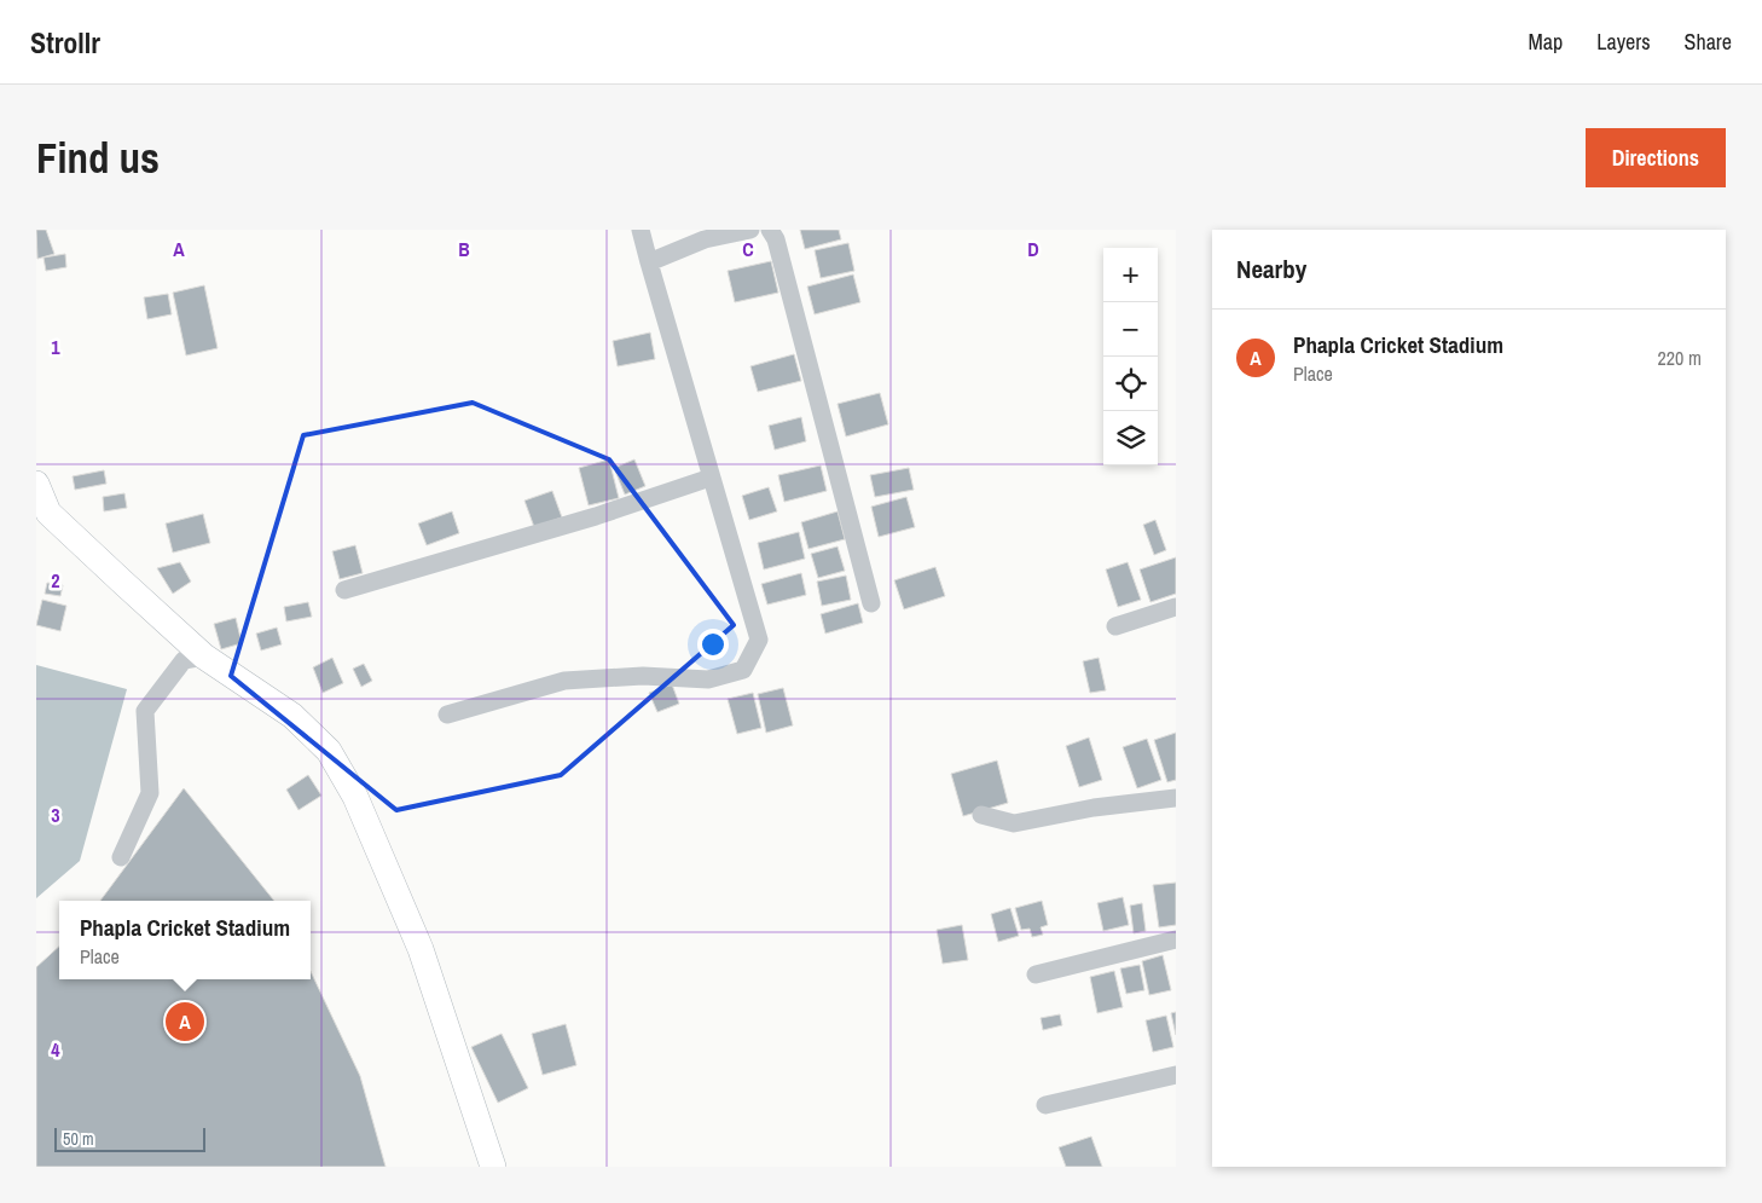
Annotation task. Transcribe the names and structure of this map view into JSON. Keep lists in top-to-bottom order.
{
  "scale_bar": "50 m",
  "page": {
    "header": "Strollr",
    "nav": ["Map", "Layers", "Share"],
    "buttons": "Directions",
    "title": "Find us",
    "heading": "Nearby",
    "map_buttons": ["+", "−"],
    "list": [
      {
        "mark": "A",
        "name": "Phapla Cricket Stadium",
        "note": "Place",
        "value": "220 m"
      }
    ],
    "popup": ["Phapla Cricket Stadium", "Place"],
    "pins": "A",
    "scale": "50 m"
  },
  "grid": {
    "columns": [
      "A",
      "B",
      "C",
      "D"
    ],
    "rows": [
      "1",
      "2",
      "3",
      "4"
    ]
  }
}
